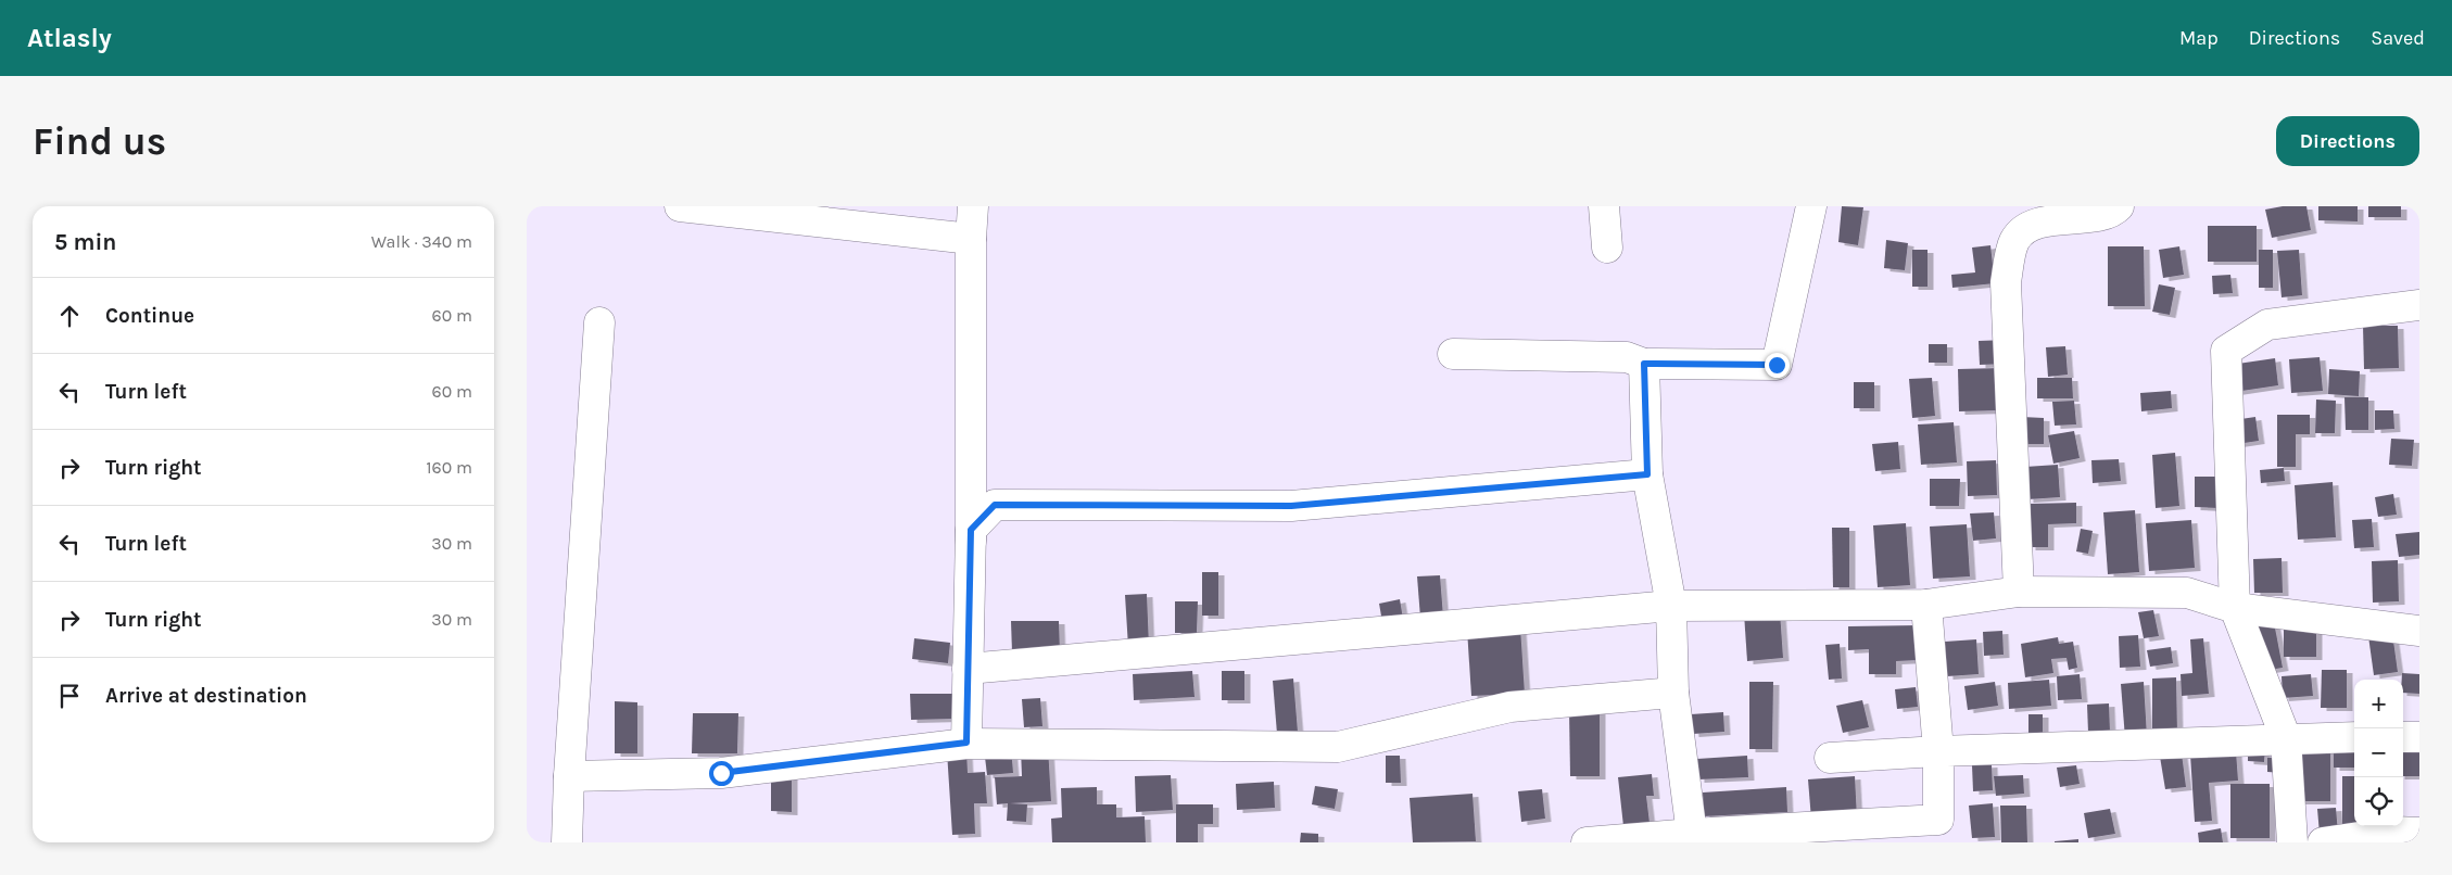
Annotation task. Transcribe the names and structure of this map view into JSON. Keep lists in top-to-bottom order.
{
  "page": {
    "header": "Atlasly",
    "nav": ["Map", "Directions", "Saved"],
    "buttons": "Directions",
    "title": "Find us",
    "heading": ["5 min", "Walk · 340 m"],
    "list": [
      ["Continue", "60 m"],
      ["Turn left", "60 m"],
      ["Turn right", "160 m"],
      ["Turn left", "30 m"],
      ["Turn right", "30 m"],
      "Arrive at destination"
    ],
    "map_buttons": ["+", "−"]
  }
}
